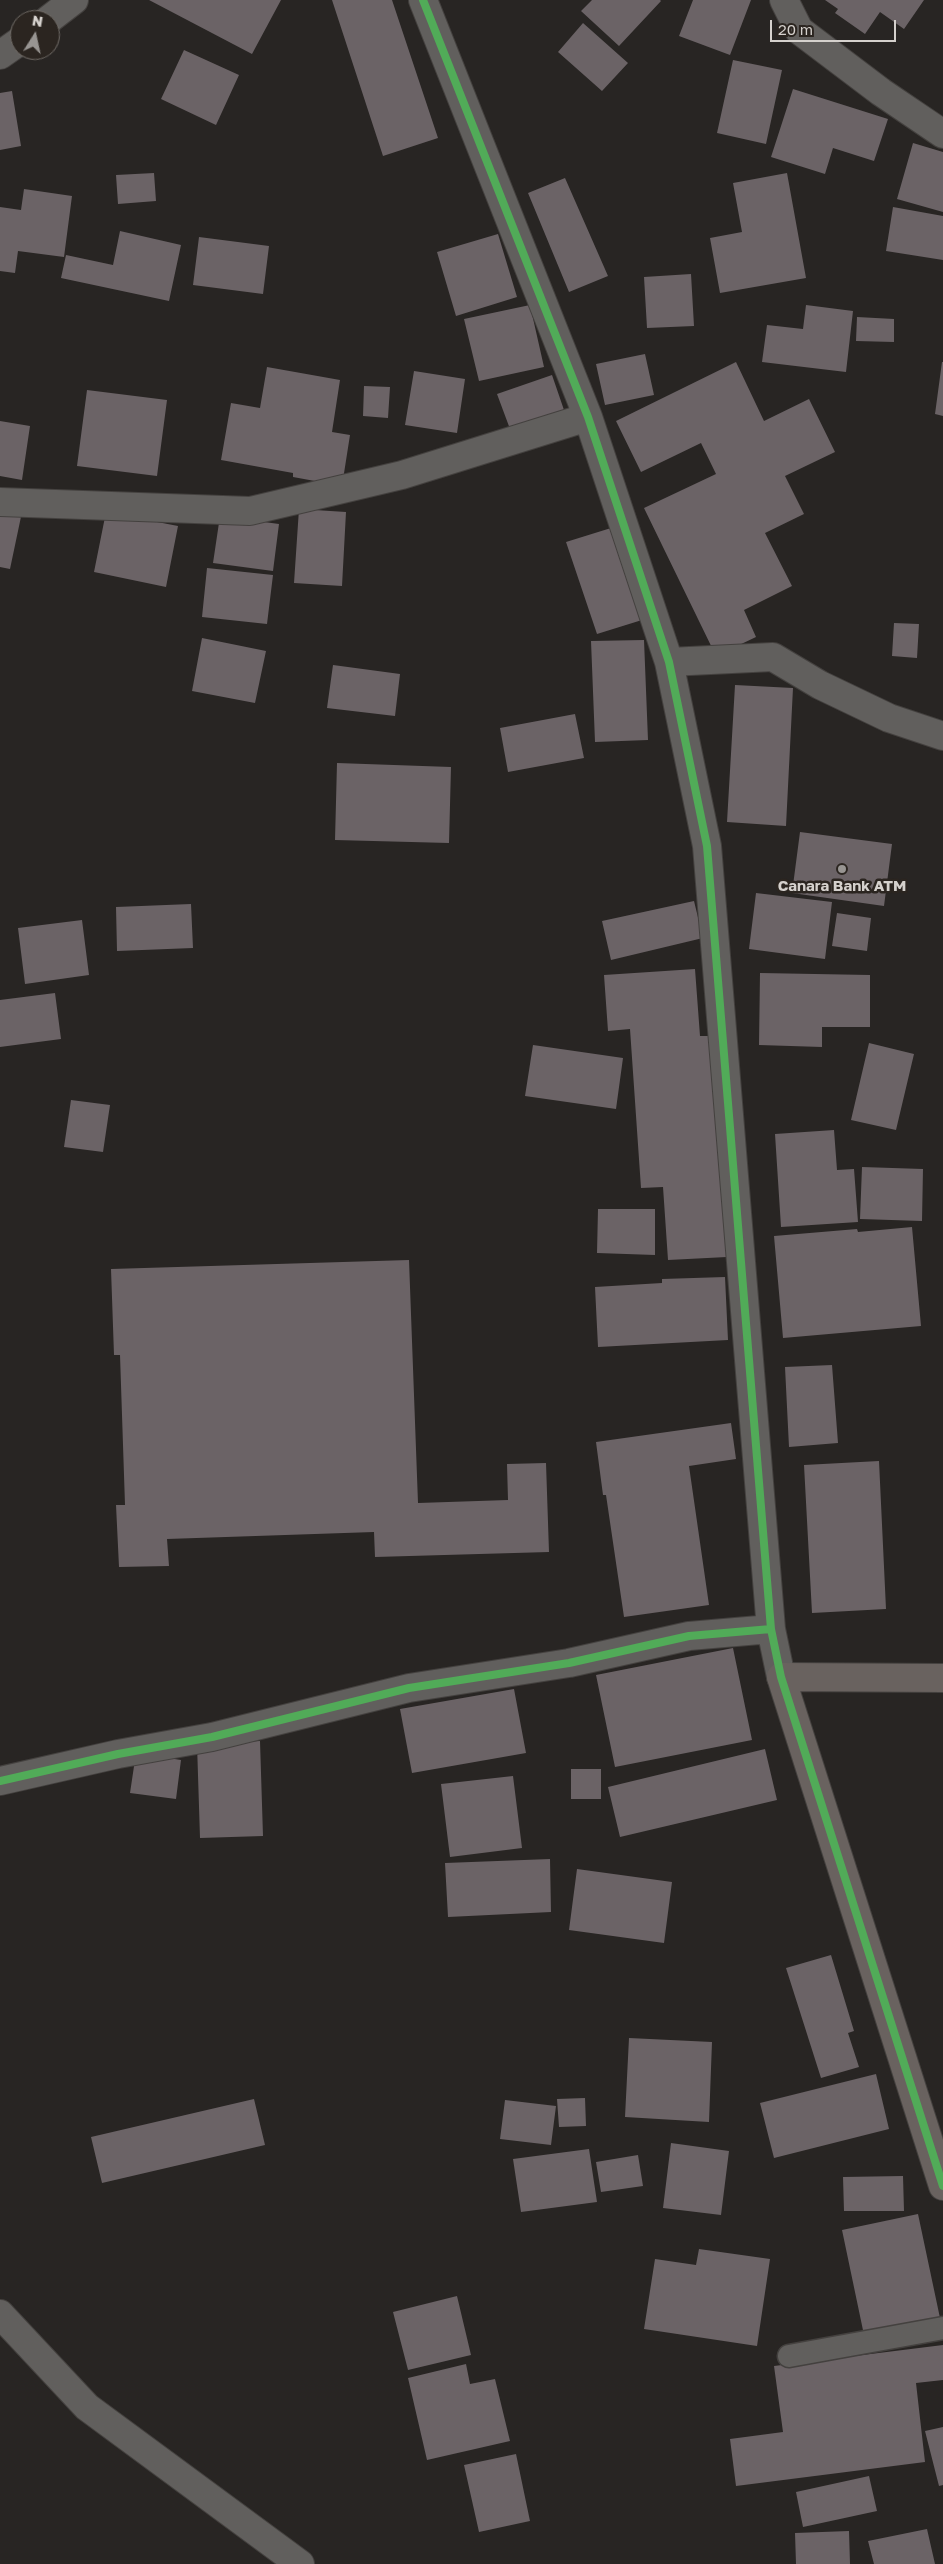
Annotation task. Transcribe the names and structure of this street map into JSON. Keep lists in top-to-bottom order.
{
  "places": ["Canara Bank ATM"],
  "scale_bar": "20 m",
  "north": "top"
}
